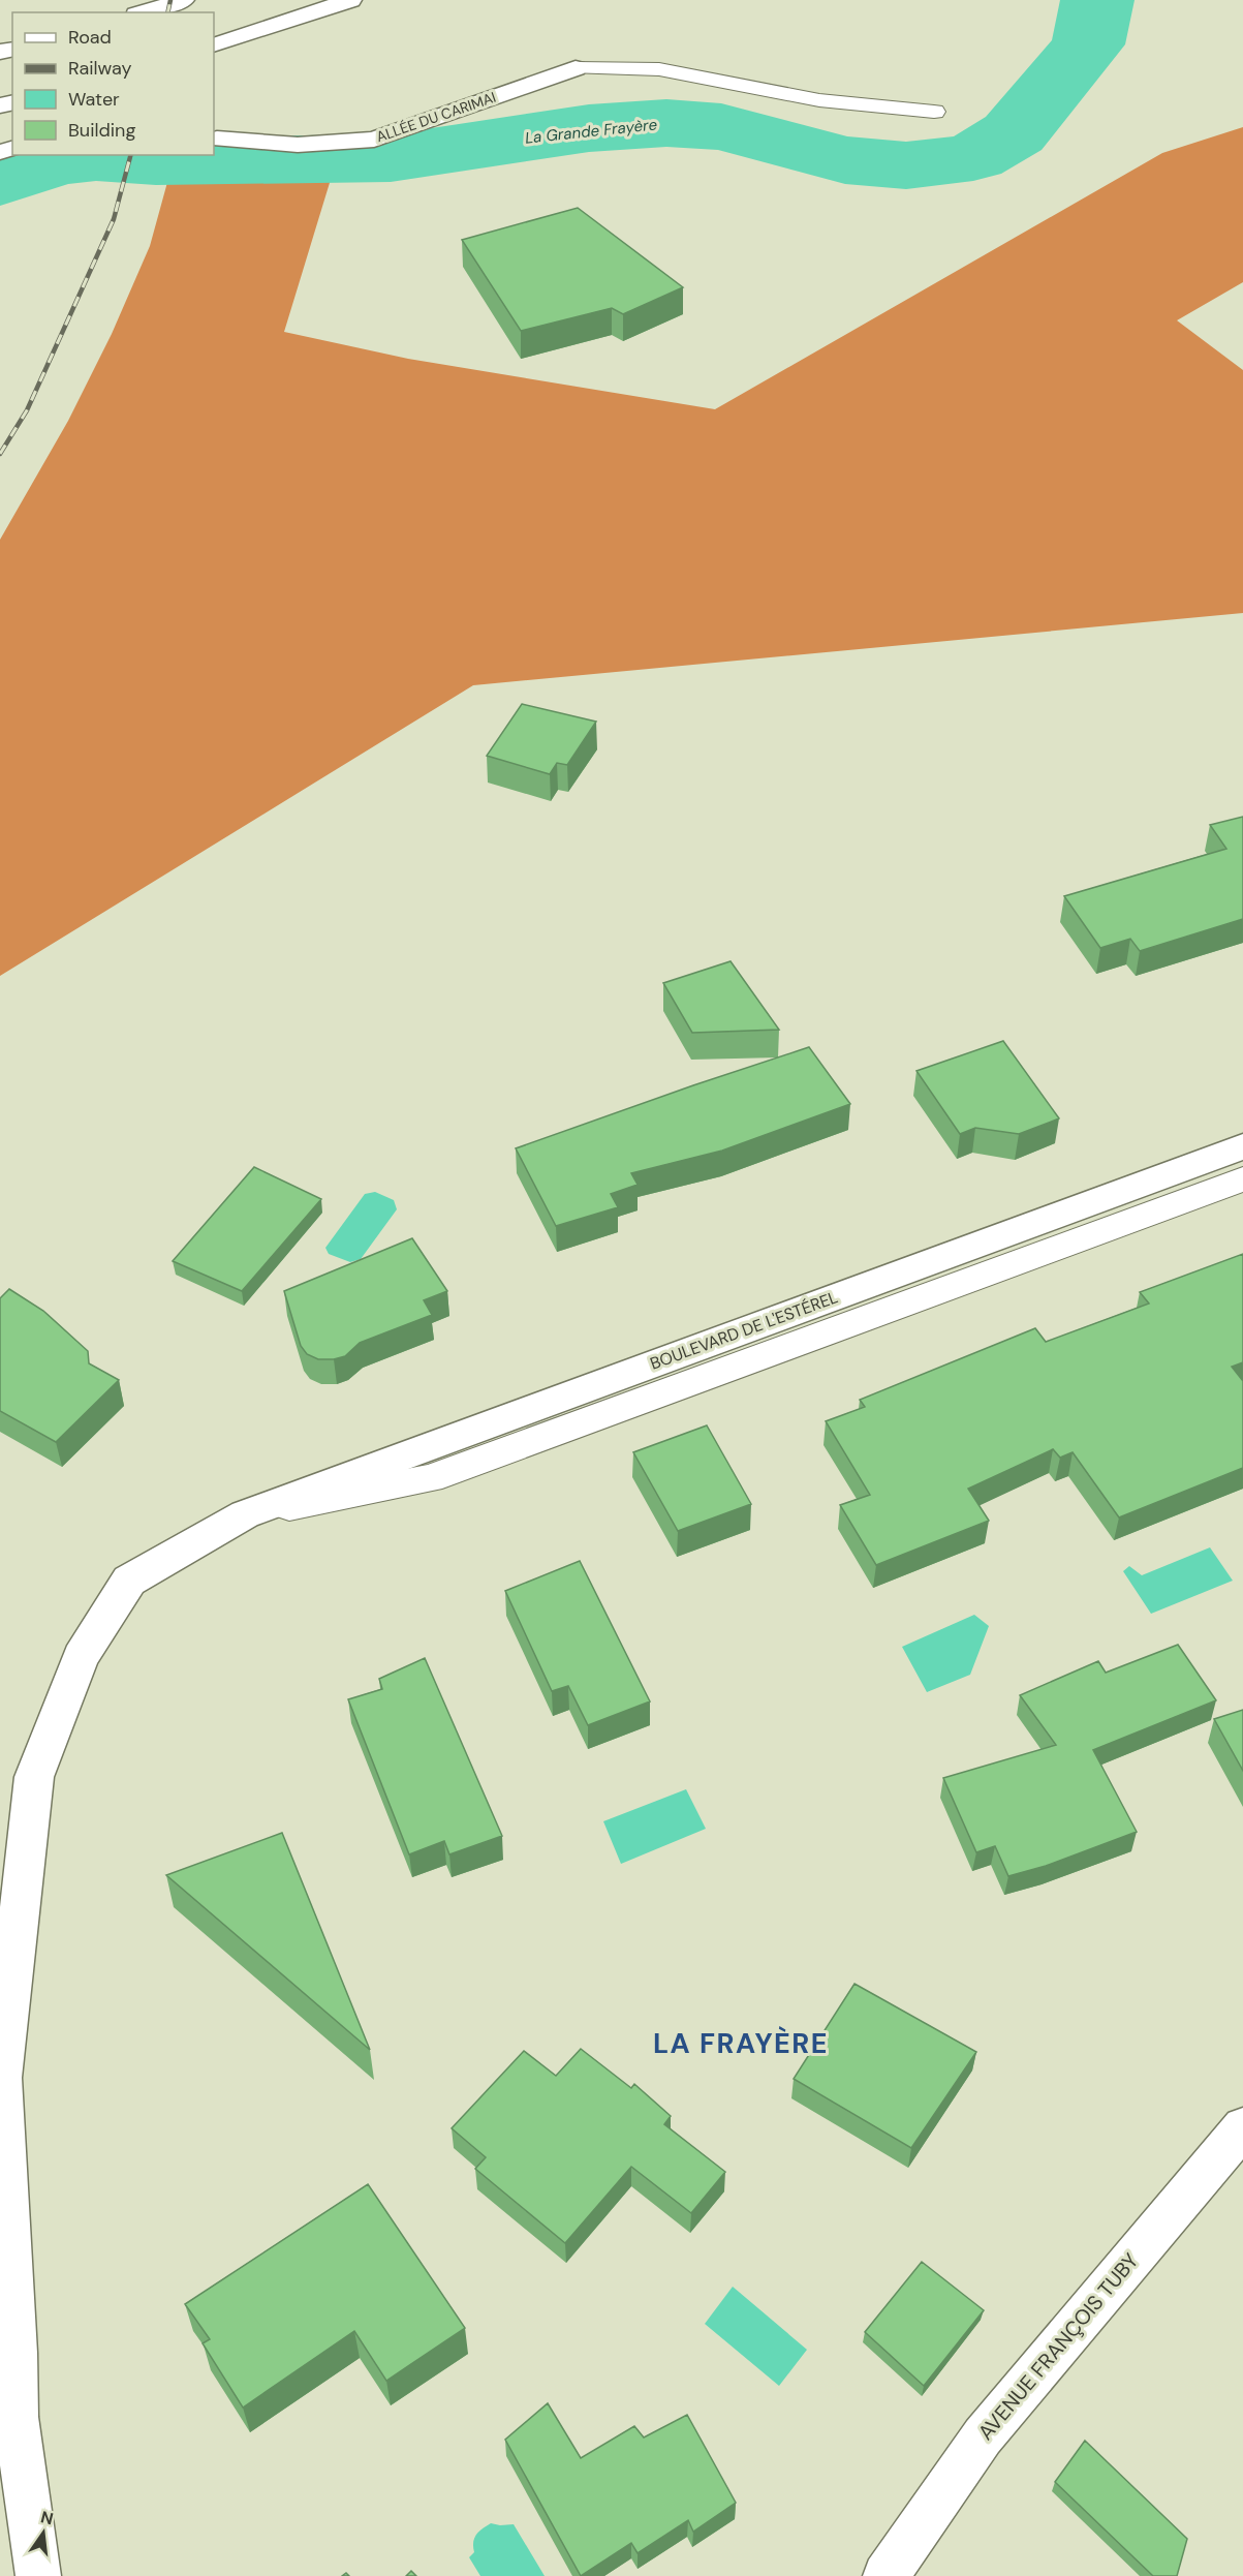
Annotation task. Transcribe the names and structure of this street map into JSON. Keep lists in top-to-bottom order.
{
  "streets": {
    "main road": ["ALLÉE DU CARIMAI", "BOULEVARD DE L'ESTÉREL", "AVENUE FRANÇOIS TUBY"]
  },
  "districts": ["LA FRAYÈRE"],
  "water": ["La Grande Frayère"],
  "legend": [
    "Road",
    "Railway",
    "Water",
    "Building"
  ],
  "north": "top"
}
